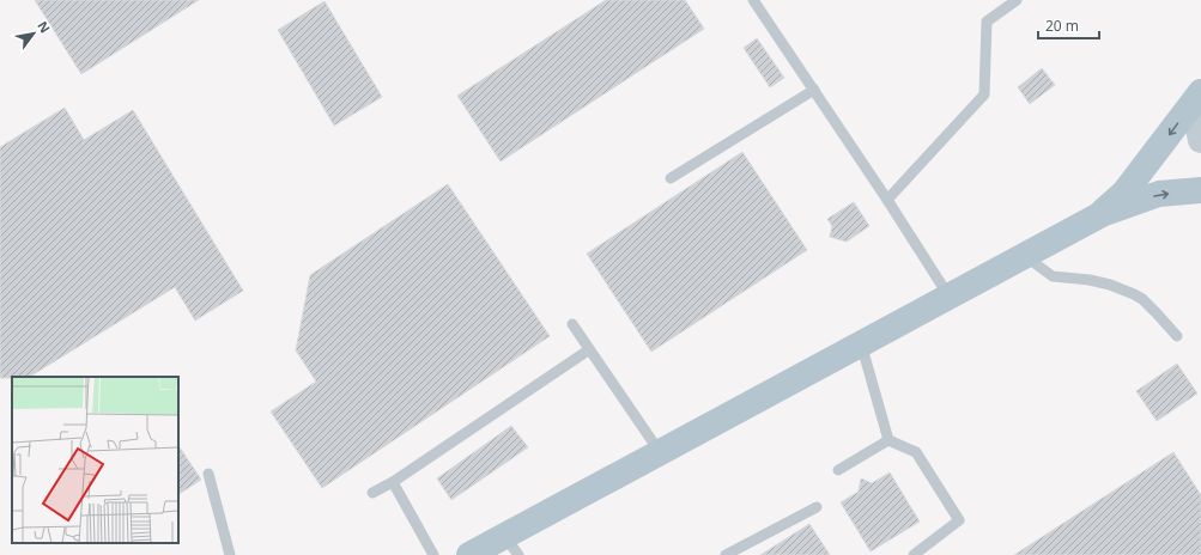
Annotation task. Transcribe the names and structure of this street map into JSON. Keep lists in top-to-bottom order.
{
  "scale_bar": "20 m",
  "north": "top right"
}
